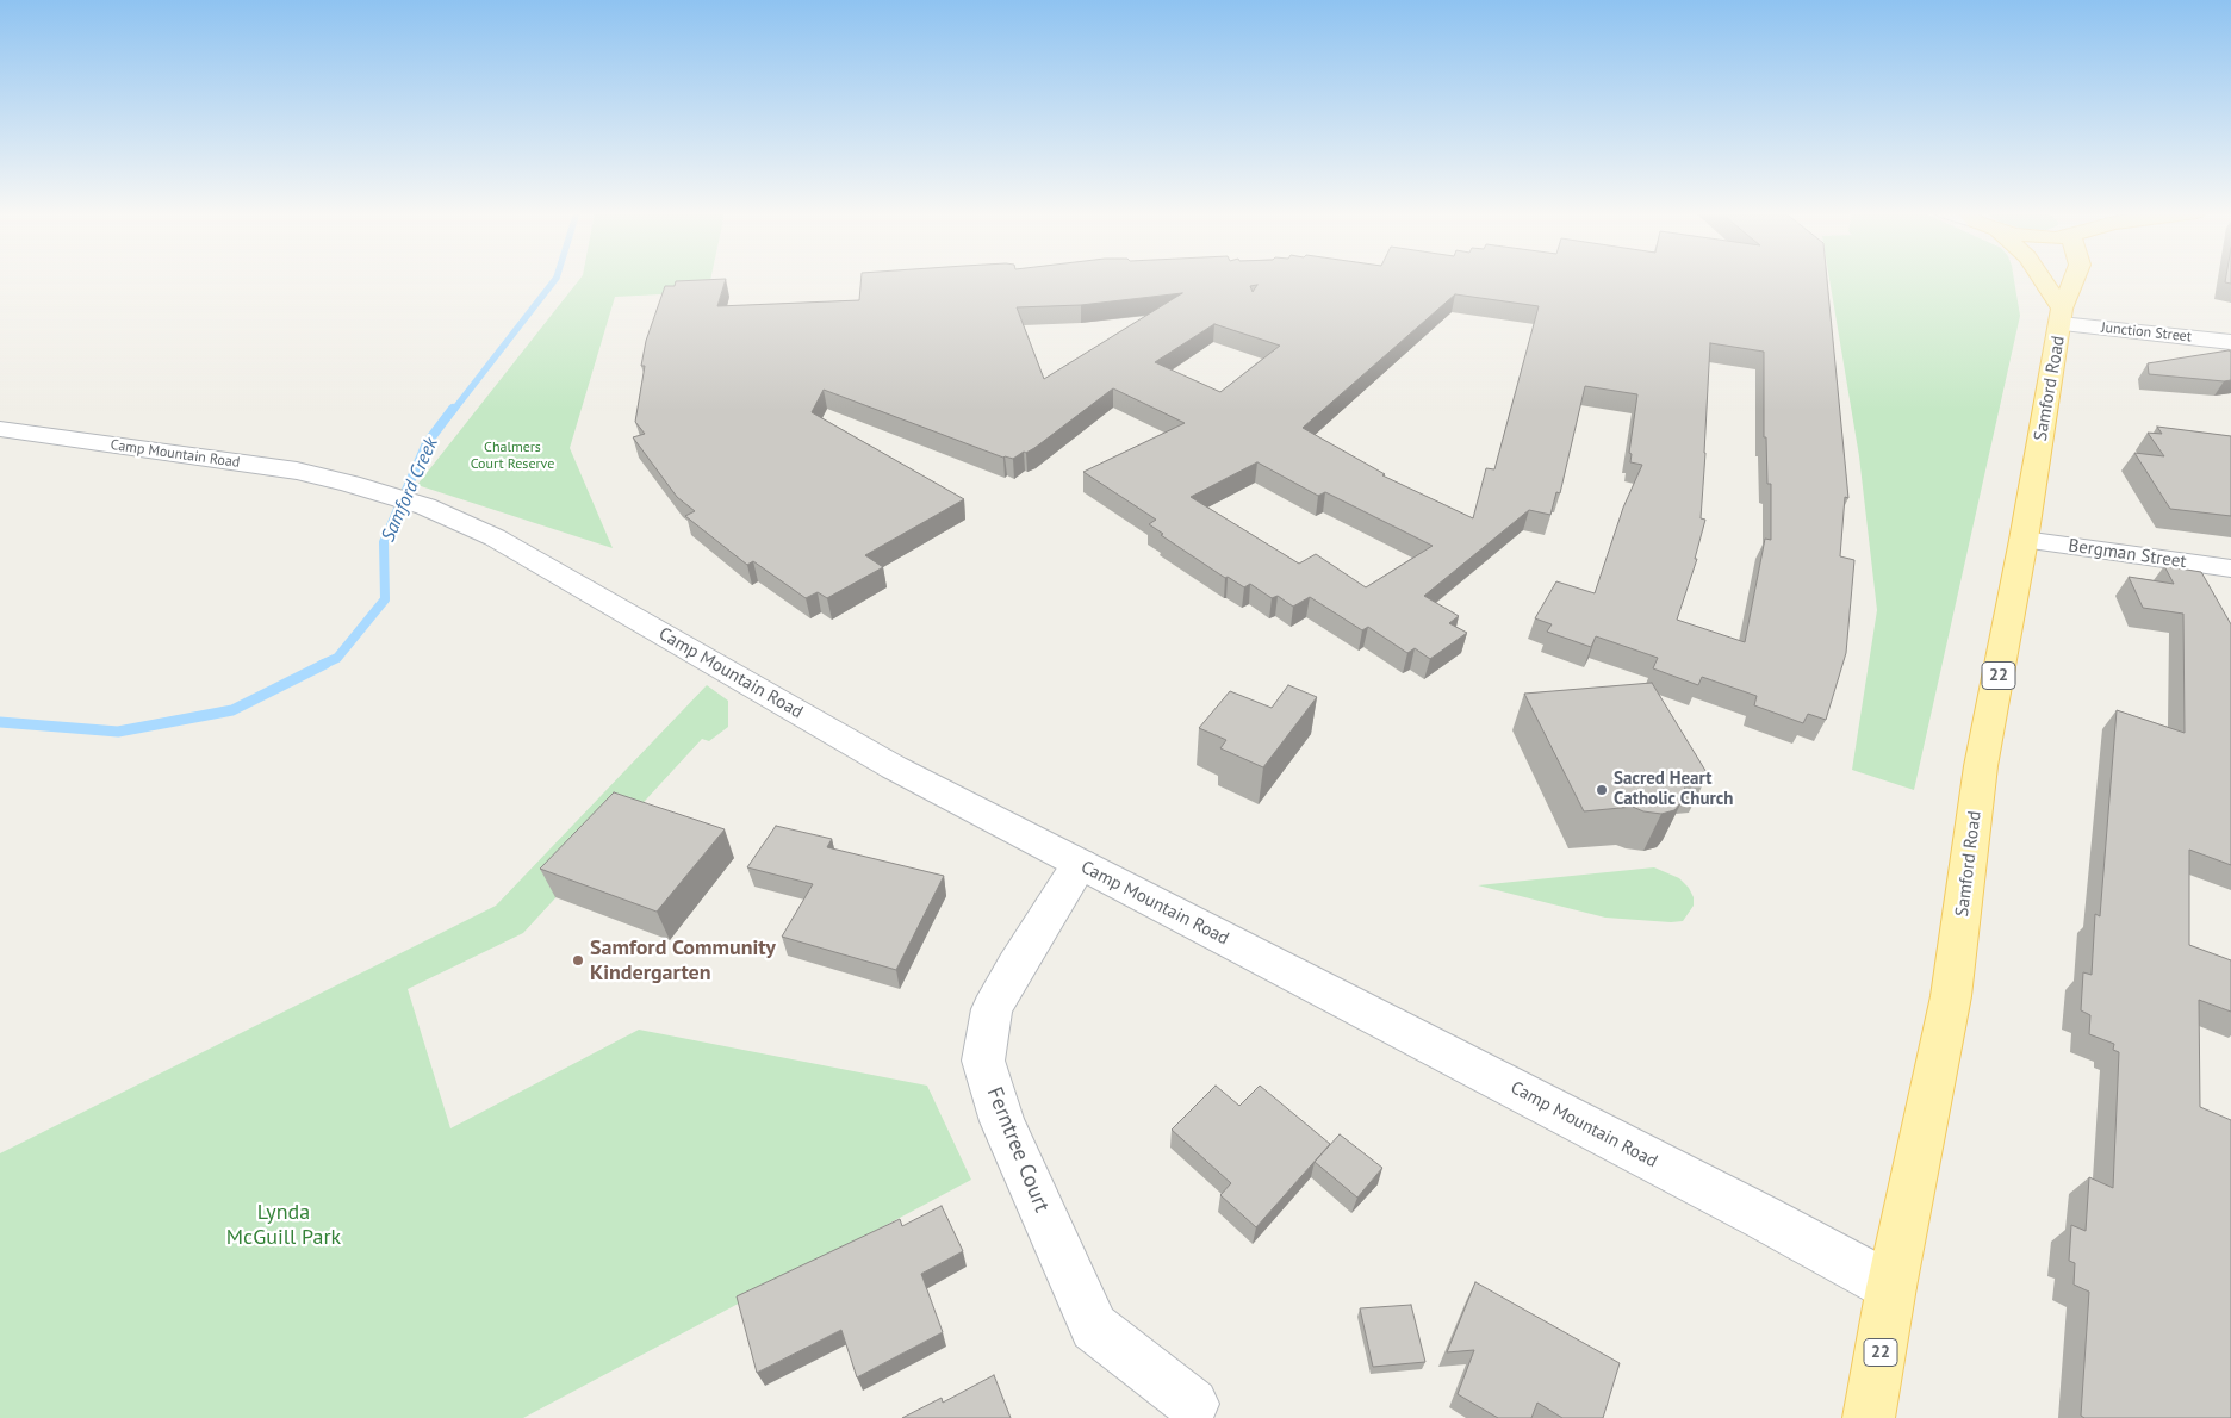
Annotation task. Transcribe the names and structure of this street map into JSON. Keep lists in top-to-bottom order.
{
  "streets": {
    "main road": ["Samford Road", "22"],
    "street": [
      "Junction Street",
      "Camp Mountain Road",
      "Bergman Street",
      "Ferntree Court"
    ]
  },
  "crossings": [
    ["Junction Street", "Samford Road"],
    ["Samford Road", "Camp Mountain Road"],
    ["Samford Road", "Bergman Street"],
    ["Camp Mountain Road", "Ferntree Court"]
  ],
  "water": ["Samford Creek"],
  "parks": ["Chalmers Court Reserve", "Lynda McGuill Park"],
  "places": ["Sacred Heart Catholic Church", "Samford Community Kindergarten"]
}
